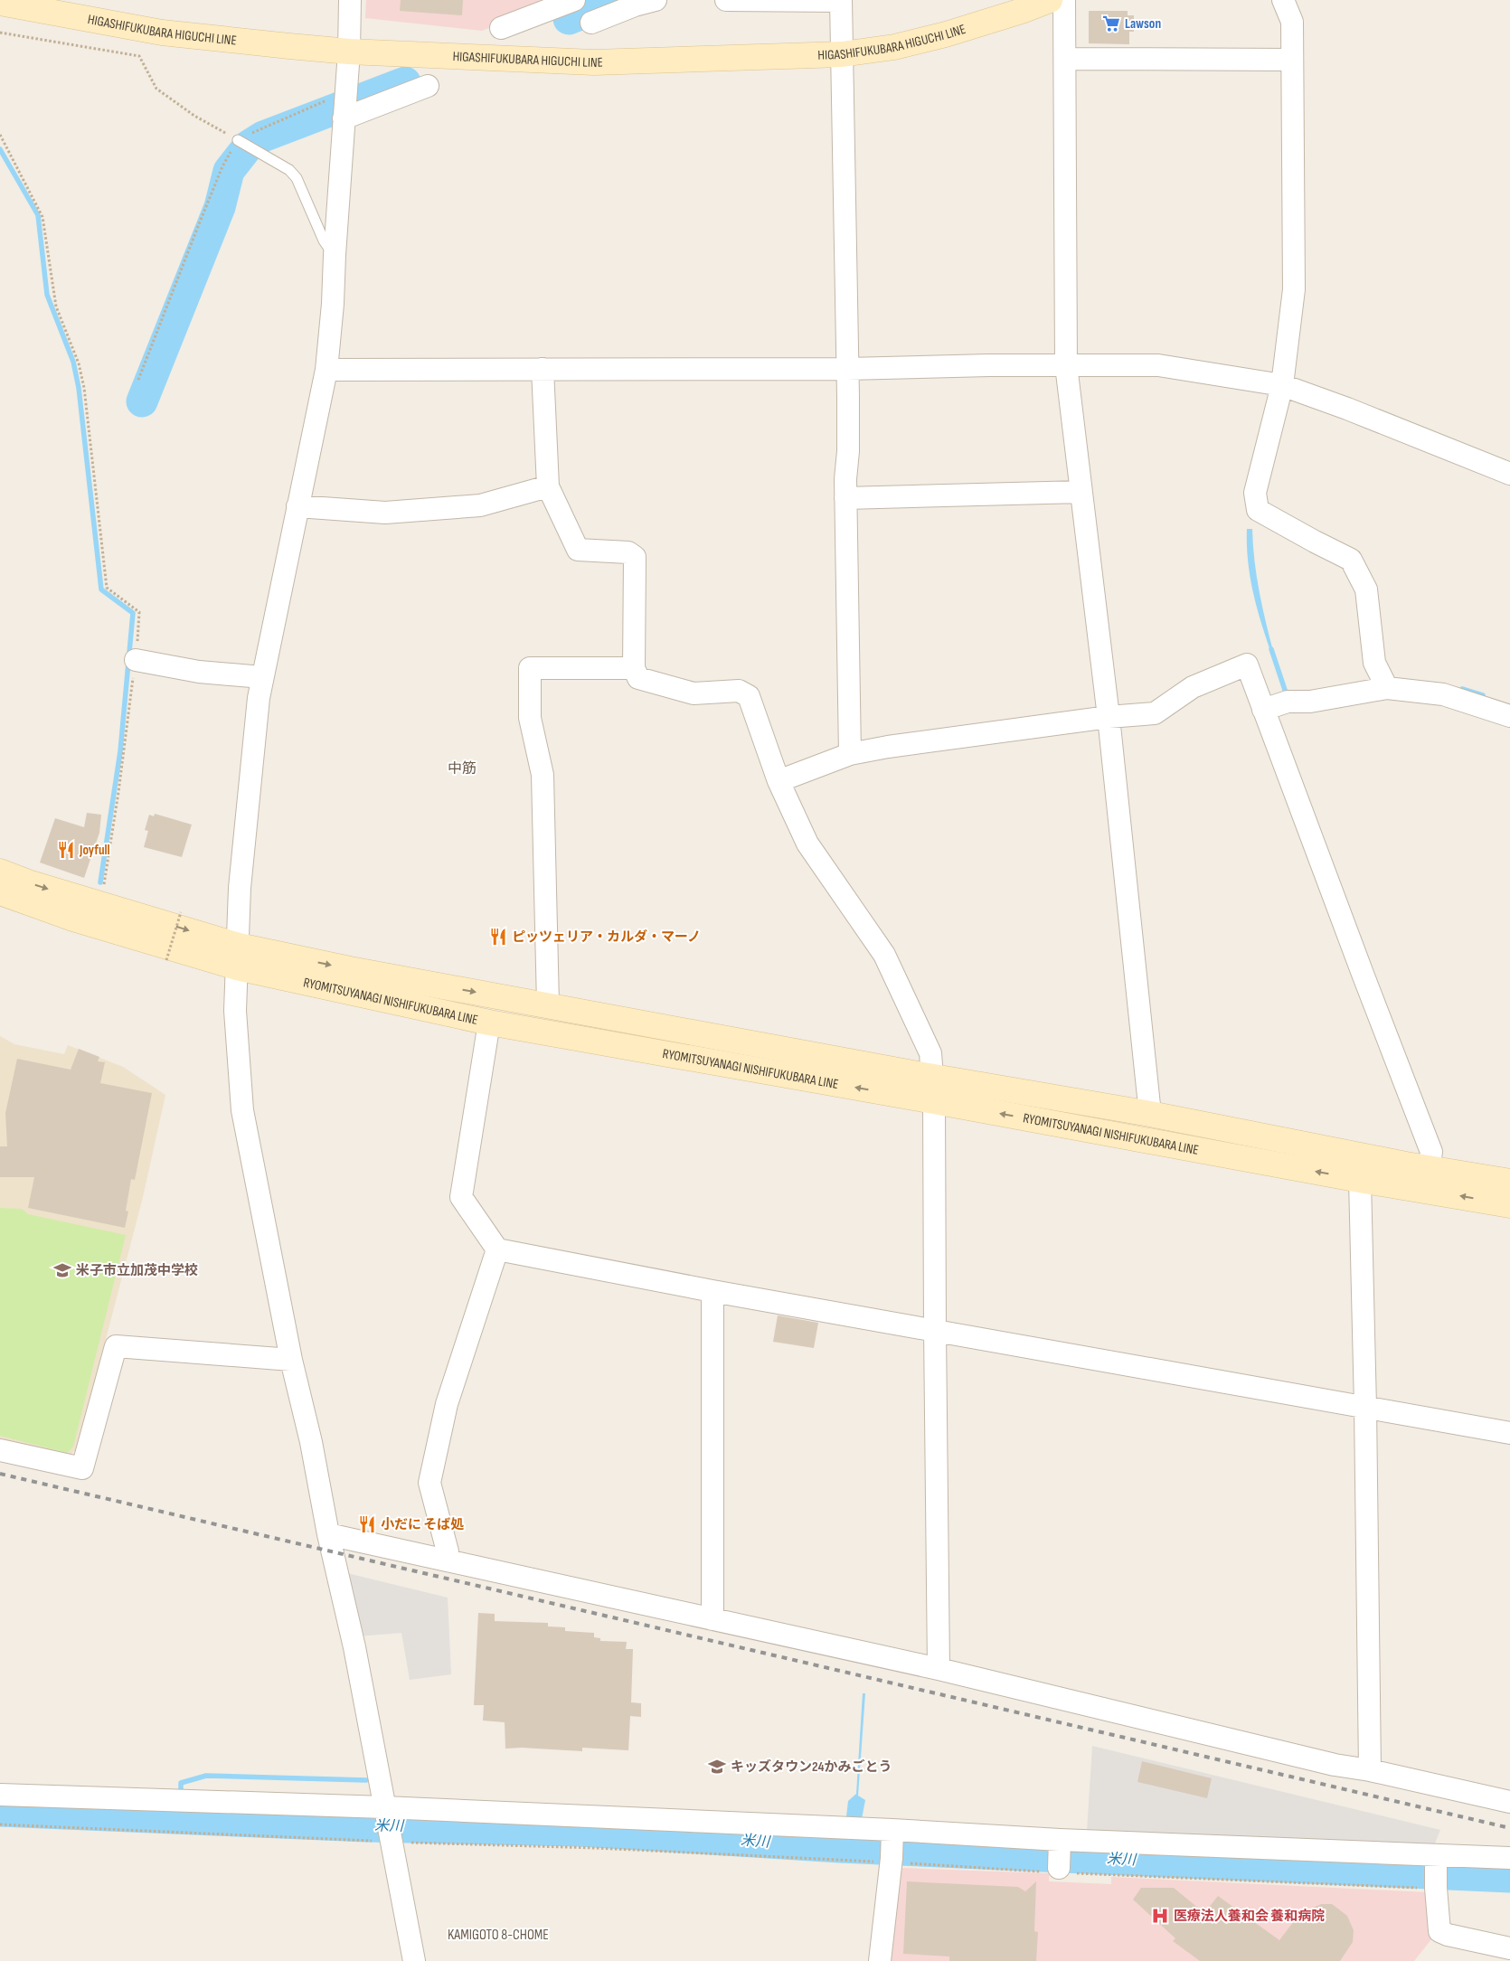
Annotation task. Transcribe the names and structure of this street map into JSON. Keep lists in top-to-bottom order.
{
  "streets": {
    "main road": ["HIGASHIFUKUBARA HIGUCHI LINE", "RYOMITSUYANAGI NISHIFUKUBARA LINE"]
  },
  "districts": ["中筋", "KAMIGOTO 8-CHOME"],
  "water": ["米川"],
  "places": {
    "supermarket": ["Lawson"],
    "restaurant": ["Joyfull", "ピッツェリア・カルダ・マーノ", "小だに そば処"],
    "school or university": ["米子市立加茂中学校", "キッズタウン24かみごとう"],
    "hospital": ["医療法人養和会 養和病院"]
  }
}
